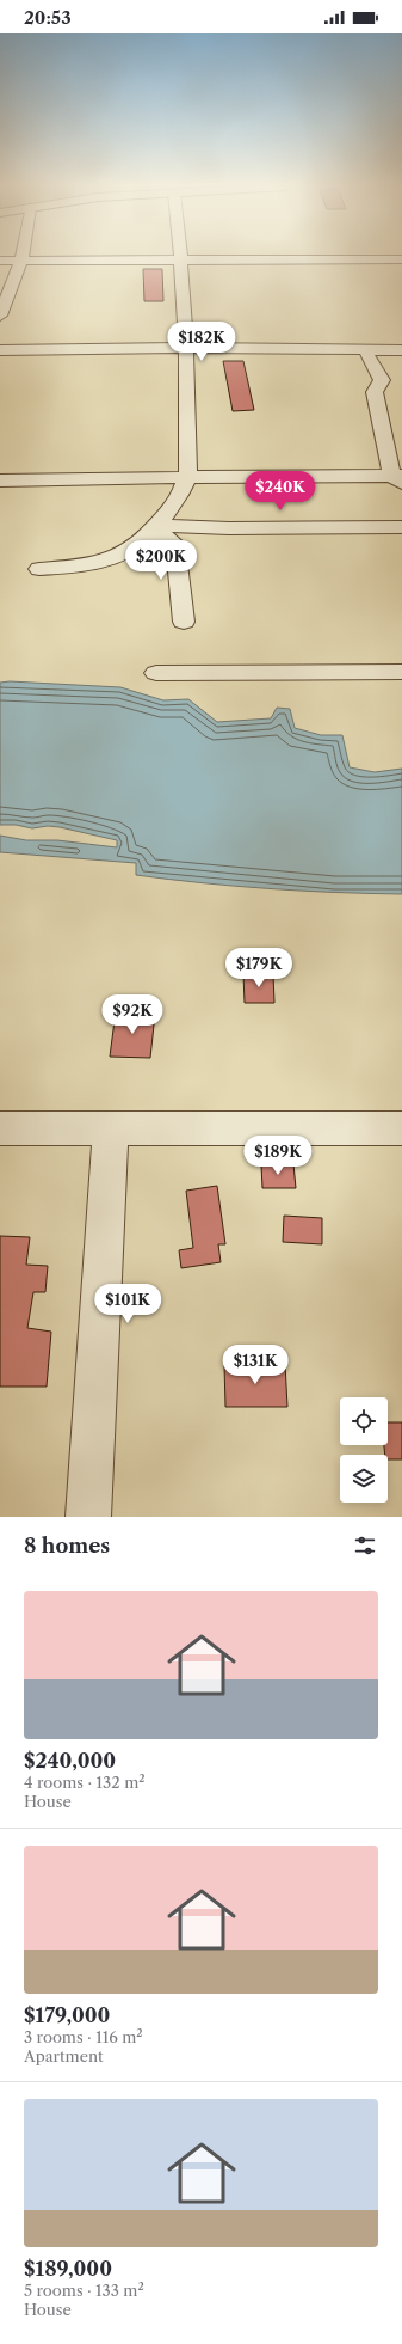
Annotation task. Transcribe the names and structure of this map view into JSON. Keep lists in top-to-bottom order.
{
  "page": {
    "status": "20:53",
    "price": [
      "$182K",
      "$240K",
      "$200K",
      "$179K",
      "$92K",
      "$189K",
      "$101K",
      "$131K"
    ],
    "heading": "8 homes",
    "list": [
      {
        "name": "$240,000",
        "note": "4 rooms · 132 m² · House"
      },
      {
        "name": "$179,000",
        "note": "3 rooms · 116 m² · Apartment"
      },
      {
        "name": "$189,000",
        "note": "5 rooms · 133 m² · House"
      }
    ]
  }
}
